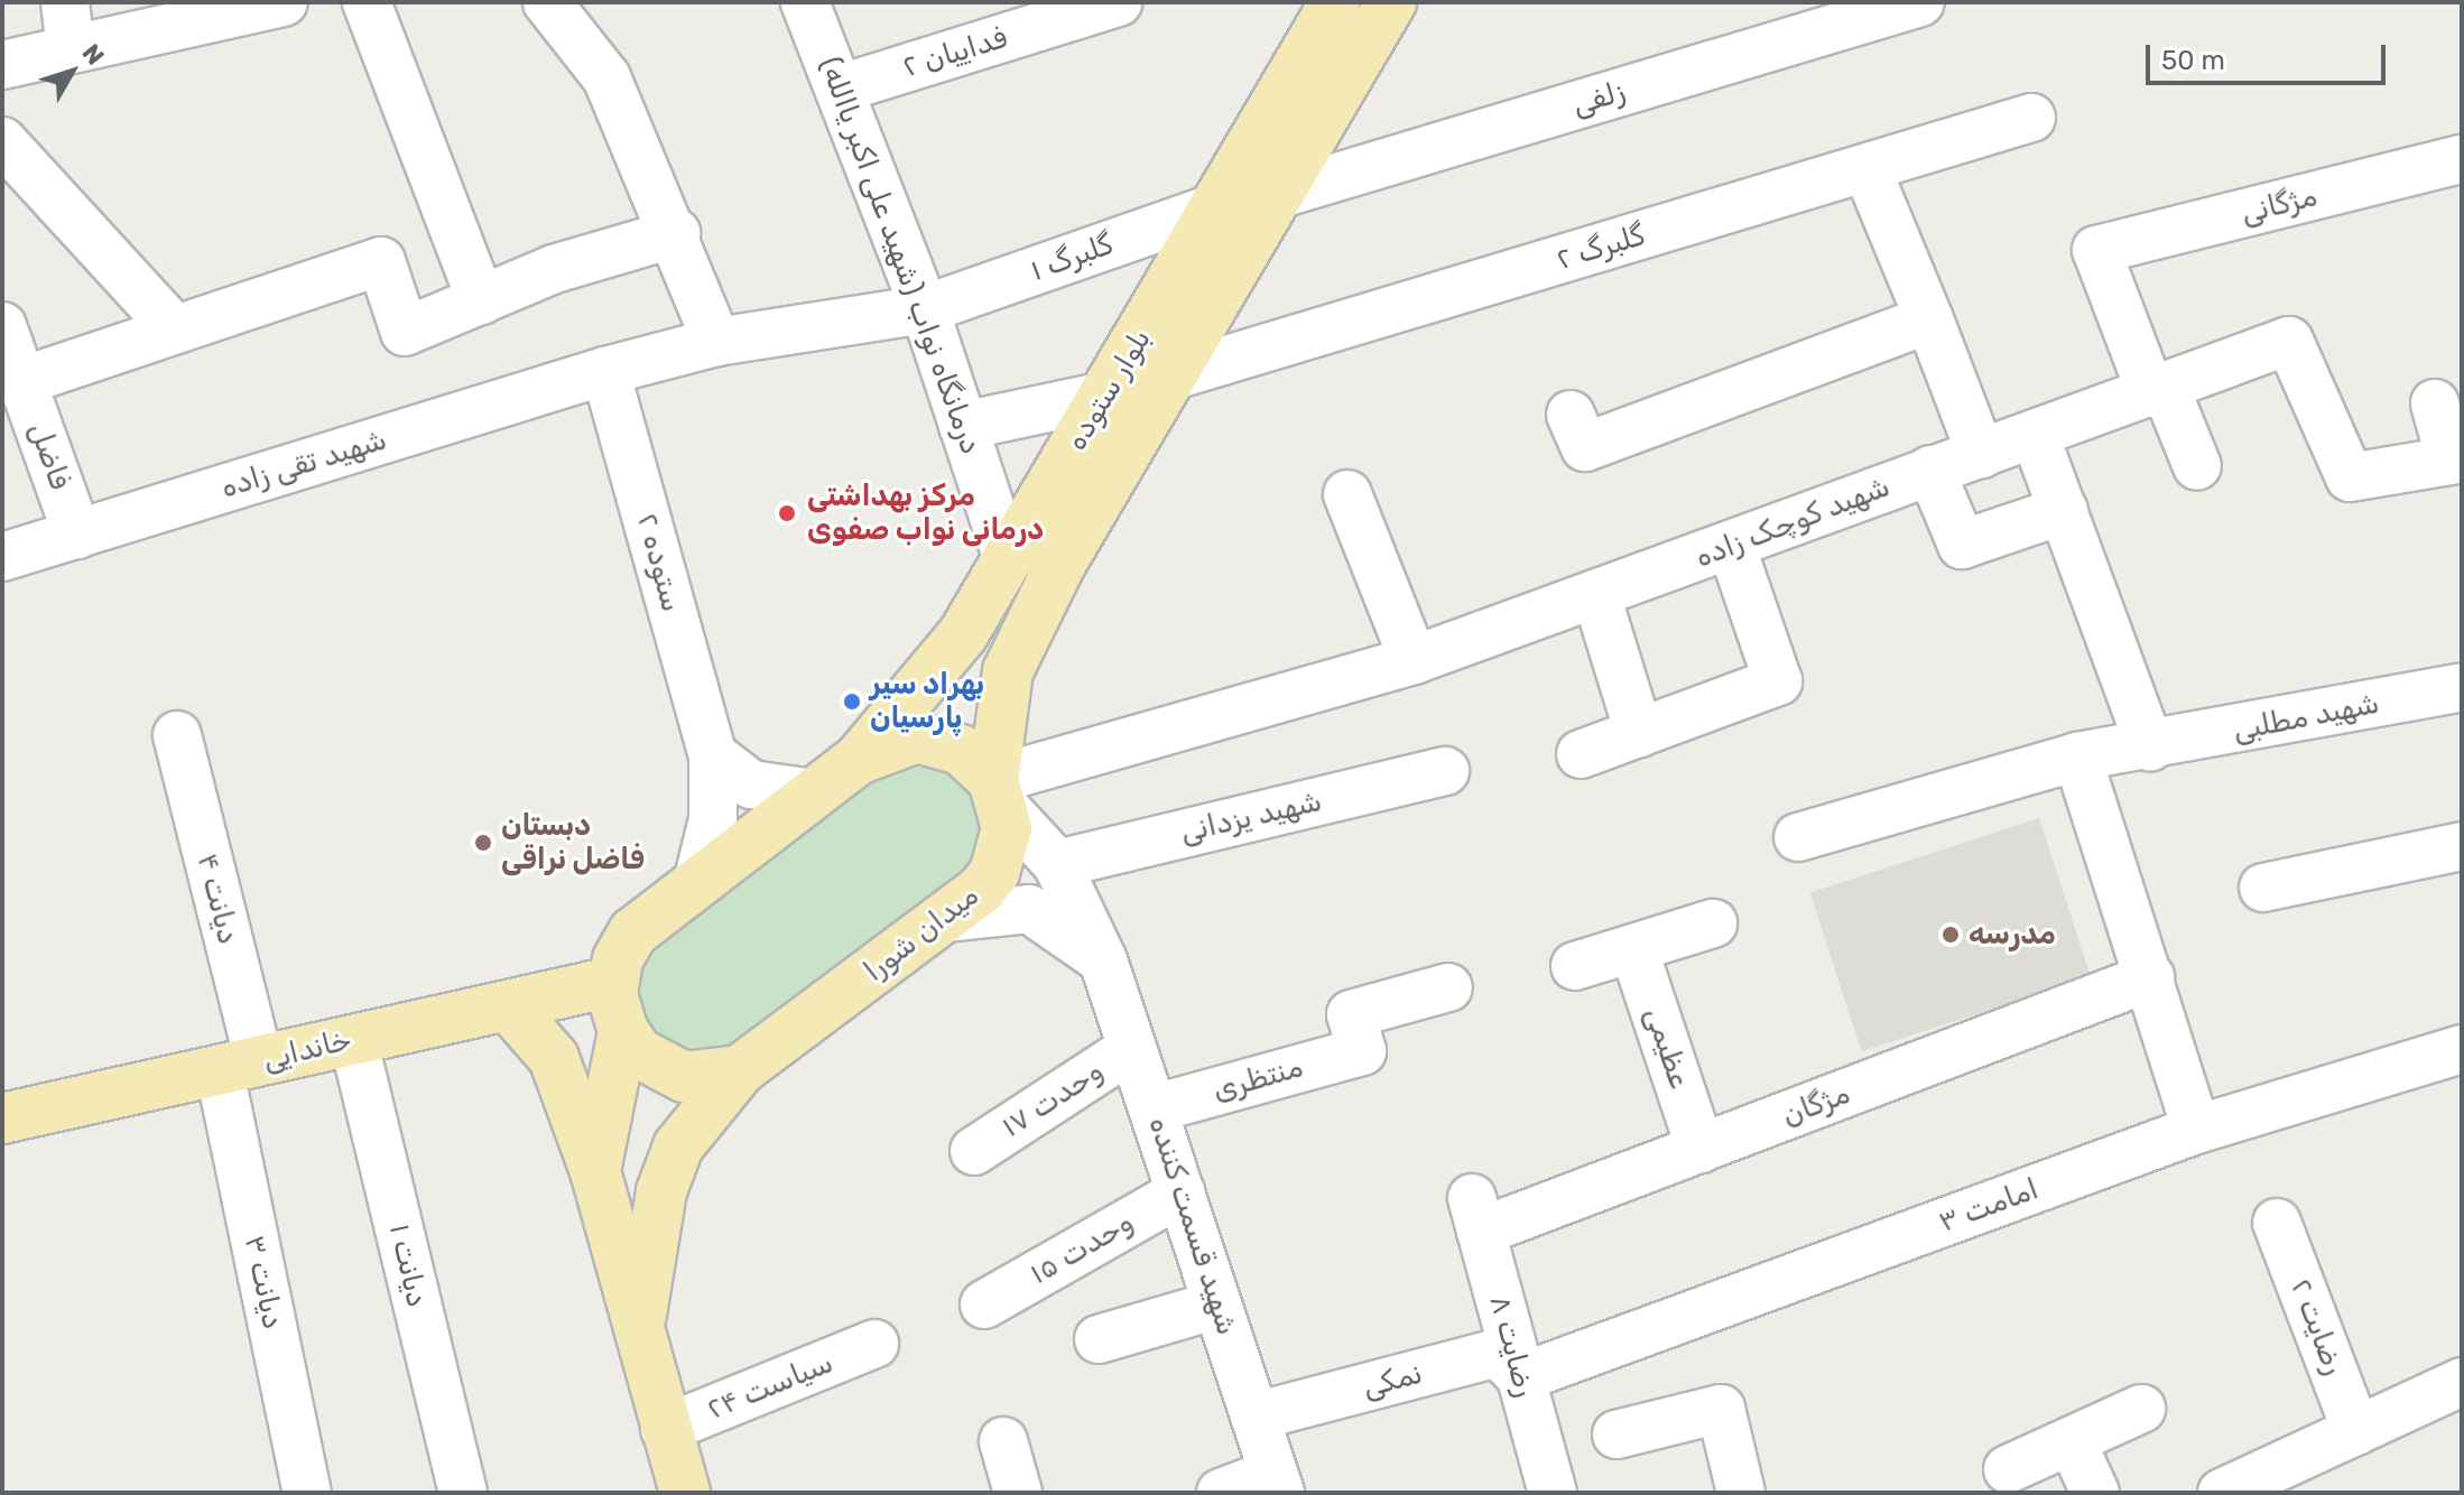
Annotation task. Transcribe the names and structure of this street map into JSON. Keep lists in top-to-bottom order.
{
  "streets": {
    "main road": ["بلوار ستوده", "میدان شورا", "خاندایی"],
    "street": [
      "فداییان ۲",
      "زلفی",
      "مژگانی",
      "گلبرگ ۲",
      "درمانگاه نواب (شهید علی اکبر یاالله)",
      "گلبرگ ۱",
      "فاضل",
      "شهید تقی زاده",
      "شهید کوچک زاده",
      "ستوده ۲",
      "شهید مطلبی",
      "شهید یزدانی",
      "دیانت ۴",
      "عظیمی",
      "منتظری",
      "وحدت ۱۷",
      "مژگان",
      "امامت ۳",
      "شهید قسمت کننده",
      "وحدت ۱۵",
      "دیانت ۱",
      "دیانت ۳",
      "رضایت ۲",
      "رضایت ۸",
      "نمکی",
      "سیاست ۲۴"
    ]
  },
  "crossings": [
    ["فداییان ۲", "درمانگاه نواب (شهید علی اکبر یاالله)"],
    ["زلفی", "بلوار ستوده"],
    ["مژگانی", "شهید کوچک زاده"],
    ["گلبرگ ۲", "بلوار ستوده"],
    ["درمانگاه نواب (شهید علی اکبر یاالله)", "گلبرگ ۱"],
    ["درمانگاه نواب (شهید علی اکبر یاالله)", "بلوار ستوده"],
    ["گلبرگ ۱", "بلوار ستوده"],
    ["گلبرگ ۱", "شهید تقی زاده"],
    ["بلوار ستوده", "شهید کوچک زاده"],
    ["بلوار ستوده", "میدان شورا"],
    ["بلوار ستوده", "شهید قسمت کننده"],
    ["فاضل", "شهید تقی زاده"],
    ["شهید تقی زاده", "ستوده ۲"],
    ["شهید کوچک زاده", "میدان شورا"],
    ["شهید کوچک زاده", "شهید قسمت کننده"],
    ["شهید یزدانی", "شهید قسمت کننده"],
    ["دیانت ۴", "خاندایی"],
    ["دیانت ۴", "دیانت ۳"],
    ["میدان شورا", "شهید قسمت کننده"],
    ["عظیمی", "مژگان"],
    ["خاندایی", "دیانت ۱"],
    ["خاندایی", "دیانت ۳"],
    ["منتظری", "شهید قسمت کننده"],
    ["وحدت ۱۷", "شهید قسمت کننده"],
    ["مژگان", "رضایت ۸"],
    ["امامت ۳", "رضایت ۸"],
    ["امامت ۳", "نمکی"],
    ["شهید قسمت کننده", "وحدت ۱۵"],
    ["شهید قسمت کننده", "نمکی"],
    ["رضایت ۸", "نمکی"]
  ],
  "places": [
    "مرکز بهداشتی درمانی نواب صفوی",
    "بهراد سیر پارسیان",
    "دبستان فاضل نراقی",
    "مدرسه"
  ],
  "scale_bar": "50 m",
  "north": "top right"
}
